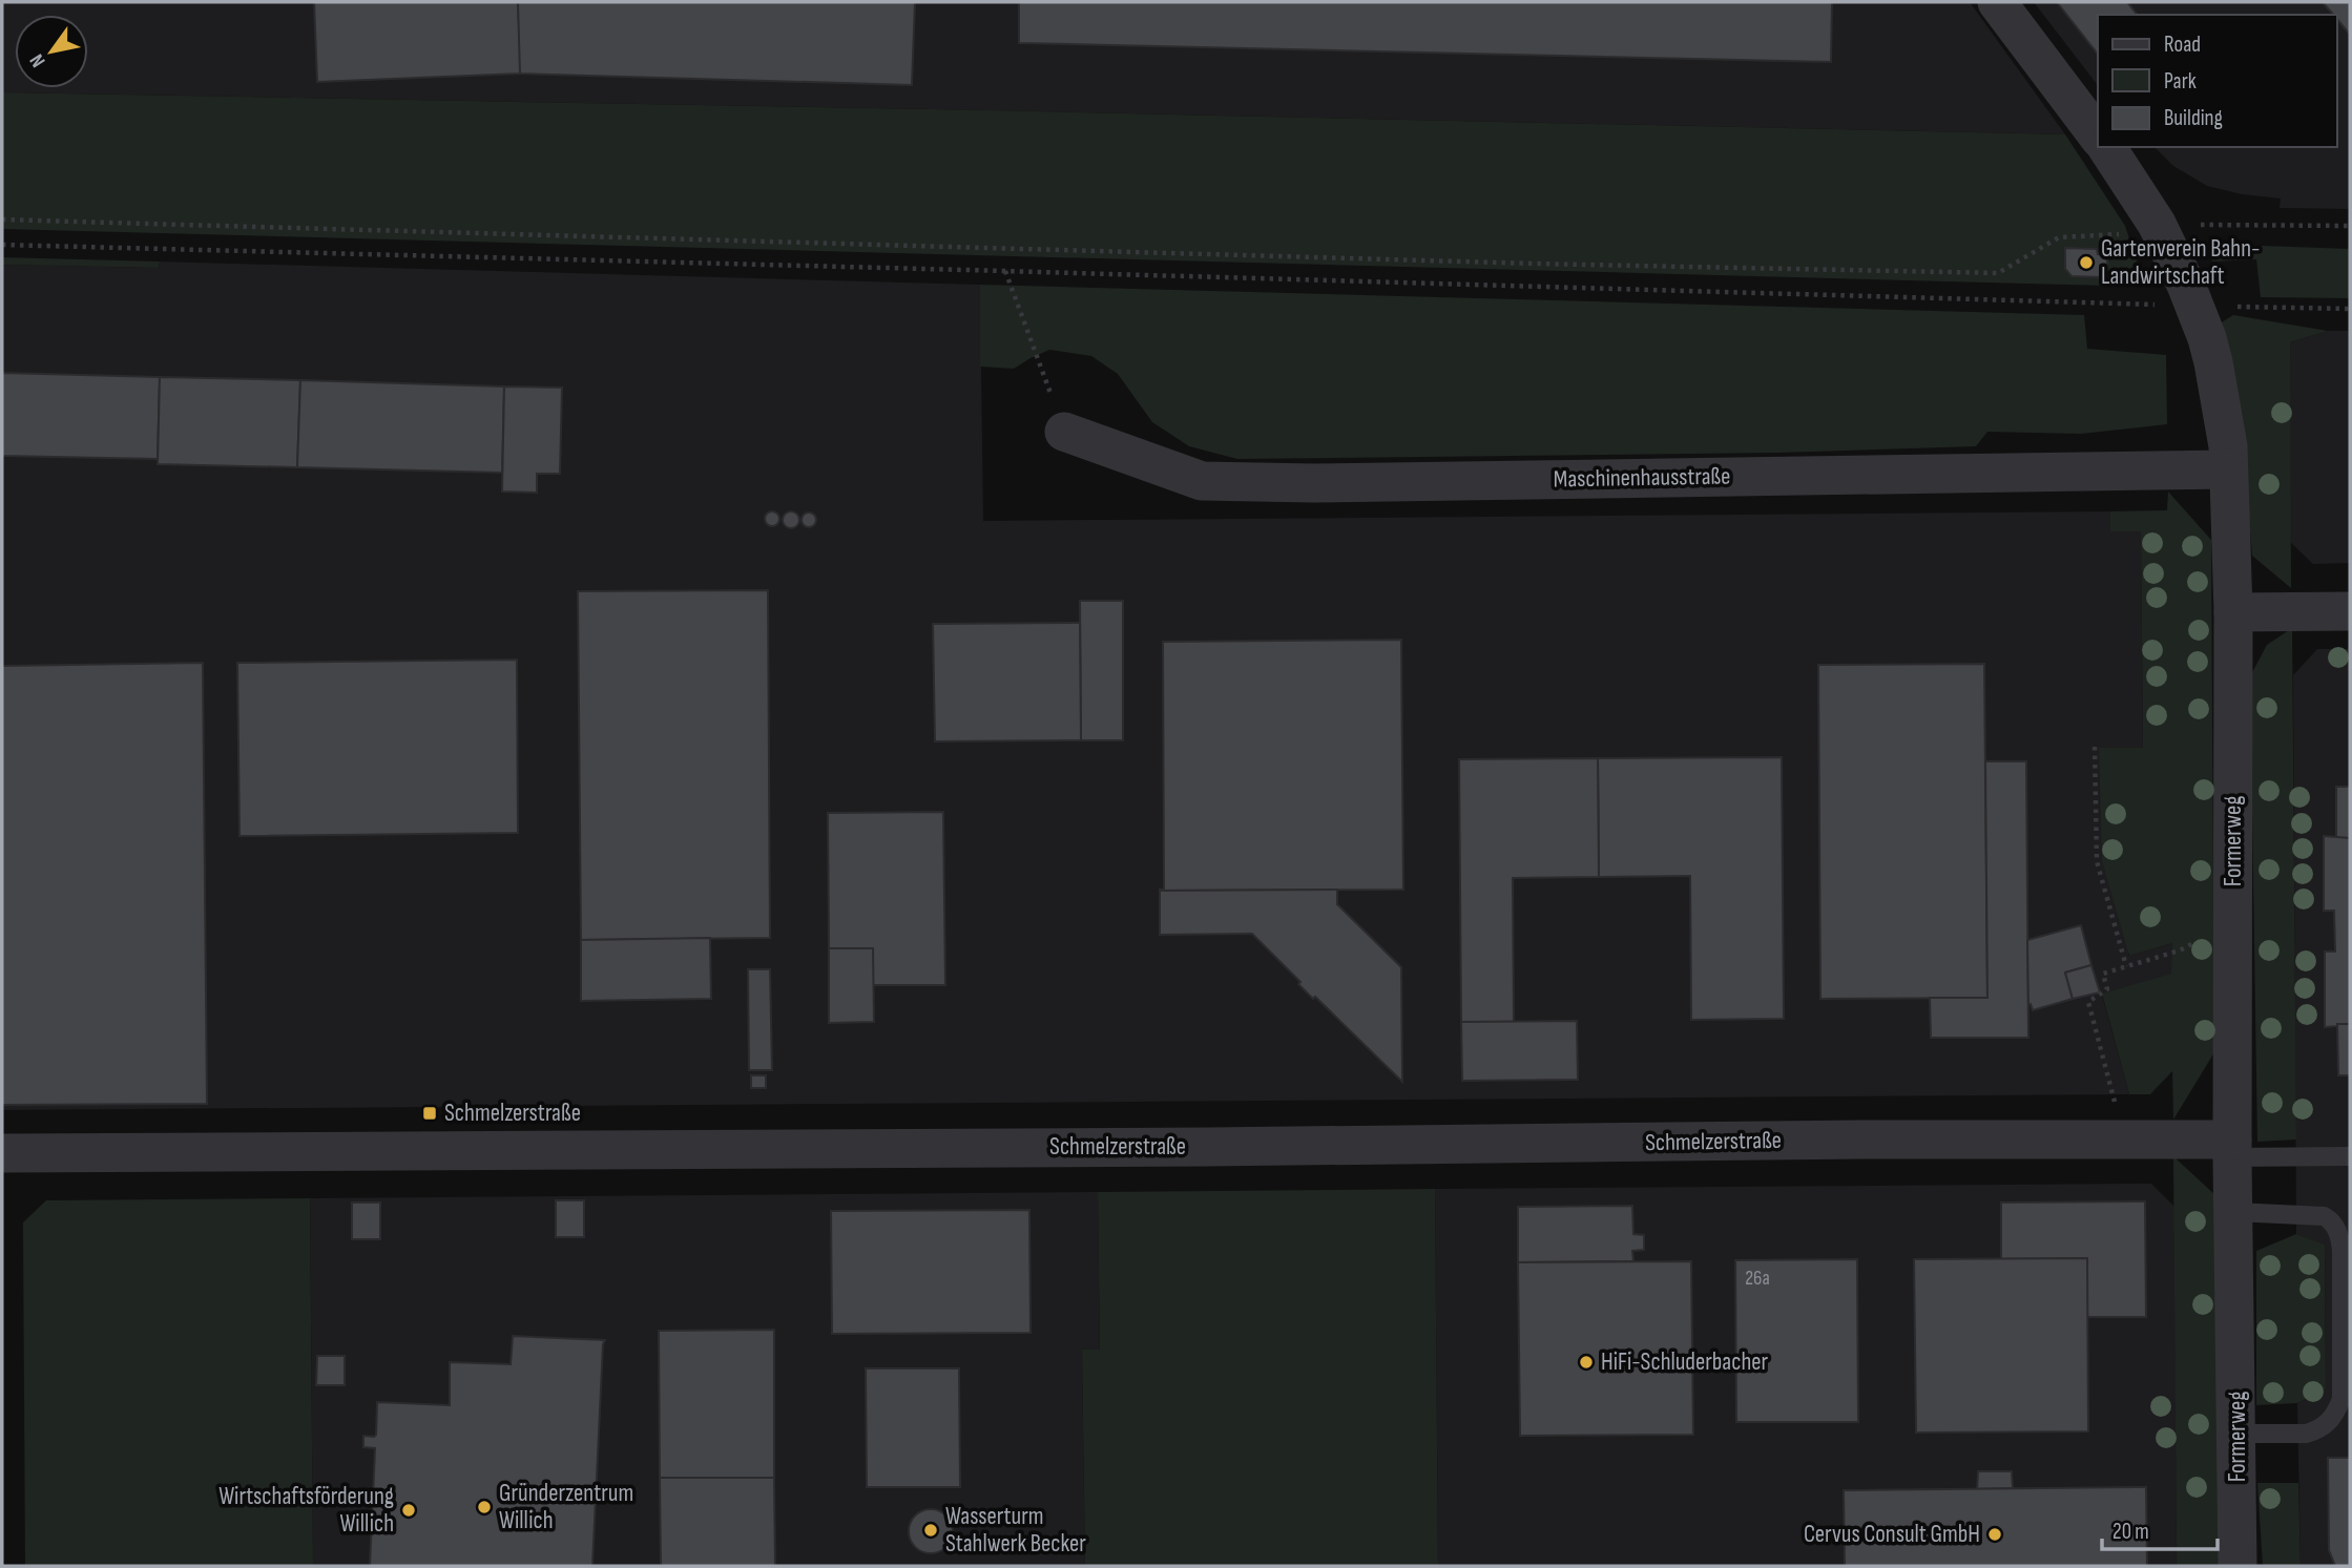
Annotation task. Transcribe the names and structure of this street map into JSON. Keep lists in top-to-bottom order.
{
  "streets": {
    "street": ["Maschinenhausstraße", "Formerweg", "Schmelzerstraße"]
  },
  "crossings": [
    ["Maschinenhausstraße", "Formerweg"],
    ["Formerweg", "Schmelzerstraße"]
  ],
  "places": {
    "other": [
      "Gartenverein Bahn- Landwirtschaft",
      "HiFi-Schluderbacher",
      "Gründerzentrum Willich",
      "Wirtschaftsförderung Willich",
      "Wasserturm Stahlwerk Becker",
      "Cervus Consult GmbH"
    ],
    "transit": ["Schmelzerstraße"]
  },
  "house_numbers": ["26a"],
  "legend": ["Road", "Park", "Building"],
  "scale_bar": "20 m",
  "north": "bottom left"
}
